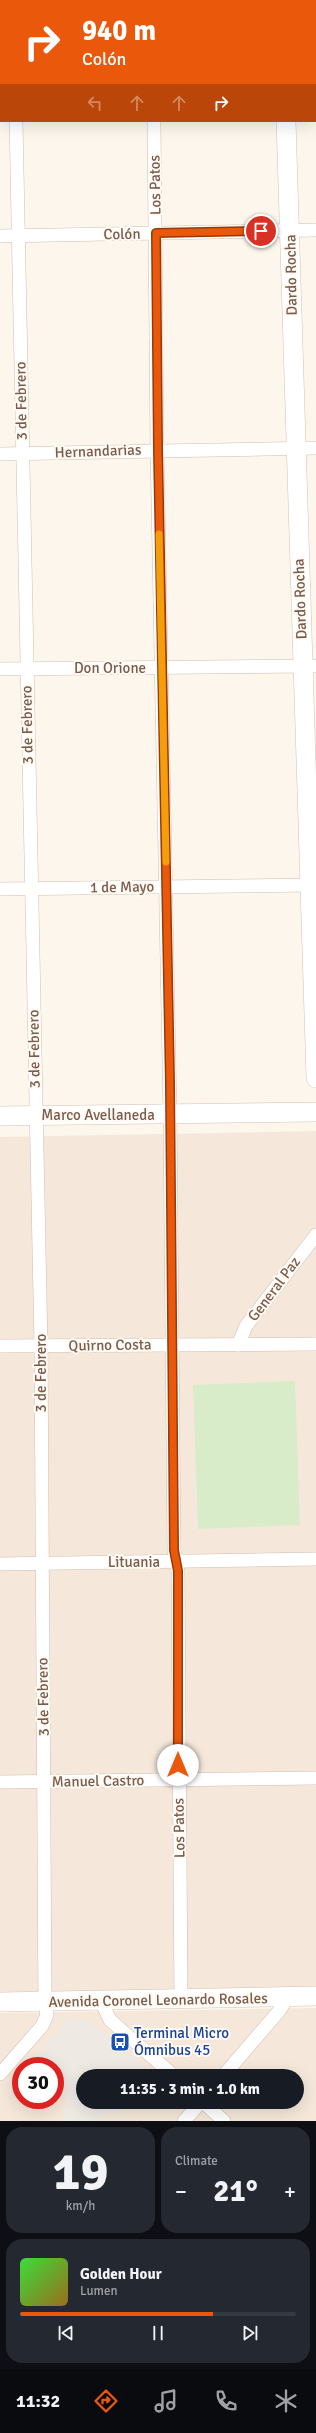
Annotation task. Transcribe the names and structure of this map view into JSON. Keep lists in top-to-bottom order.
{
  "streets": {
    "street": [
      "Los Patos",
      "Colón",
      "Dardo Rocha",
      "3 de Febrero",
      "Hernandarias",
      "Don Orione",
      "1 de Mayo",
      "Marco Avellaneda",
      "General Paz",
      "Quirno Costa",
      "Lituania",
      "Manuel Castro",
      "Avenida Coronel Leonardo Rosales"
    ]
  },
  "crossings": [
    ["Los Patos", "Colón"],
    ["Los Patos", "Hernandarias"],
    ["Los Patos", "Don Orione"],
    ["Los Patos", "1 de Mayo"],
    ["Los Patos", "Marco Avellaneda"],
    ["Los Patos", "Quirno Costa"],
    ["Los Patos", "Lituania"],
    ["Los Patos", "Manuel Castro"],
    ["Los Patos", "Avenida Coronel Leonardo Rosales"],
    ["Colón", "Dardo Rocha"],
    ["Colón", "3 de Febrero"],
    ["Dardo Rocha", "Hernandarias"],
    ["Dardo Rocha", "Don Orione"],
    ["Dardo Rocha", "1 de Mayo"],
    ["3 de Febrero", "Hernandarias"],
    ["3 de Febrero", "Don Orione"],
    ["3 de Febrero", "1 de Mayo"],
    ["3 de Febrero", "Marco Avellaneda"],
    ["3 de Febrero", "Quirno Costa"],
    ["3 de Febrero", "Lituania"],
    ["3 de Febrero", "Manuel Castro"],
    ["3 de Febrero", "Avenida Coronel Leonardo Rosales"],
    ["General Paz", "Quirno Costa"]
  ],
  "places": {
    "bus stop": ["Terminal Micro Ómnibus 45"]
  },
  "page": {
    "turn": ["940 m", "Colón"],
    "limit": "30",
    "trip": "11:35 · 3 min · 1.0 km",
    "tile": [
      ["19", "km/h"],
      "Climate"
    ],
    "heat": ["−", "21°", "+"],
    "song": ["Golden Hour", "Lumen"],
    "tabs": "11:32"
  }
}
